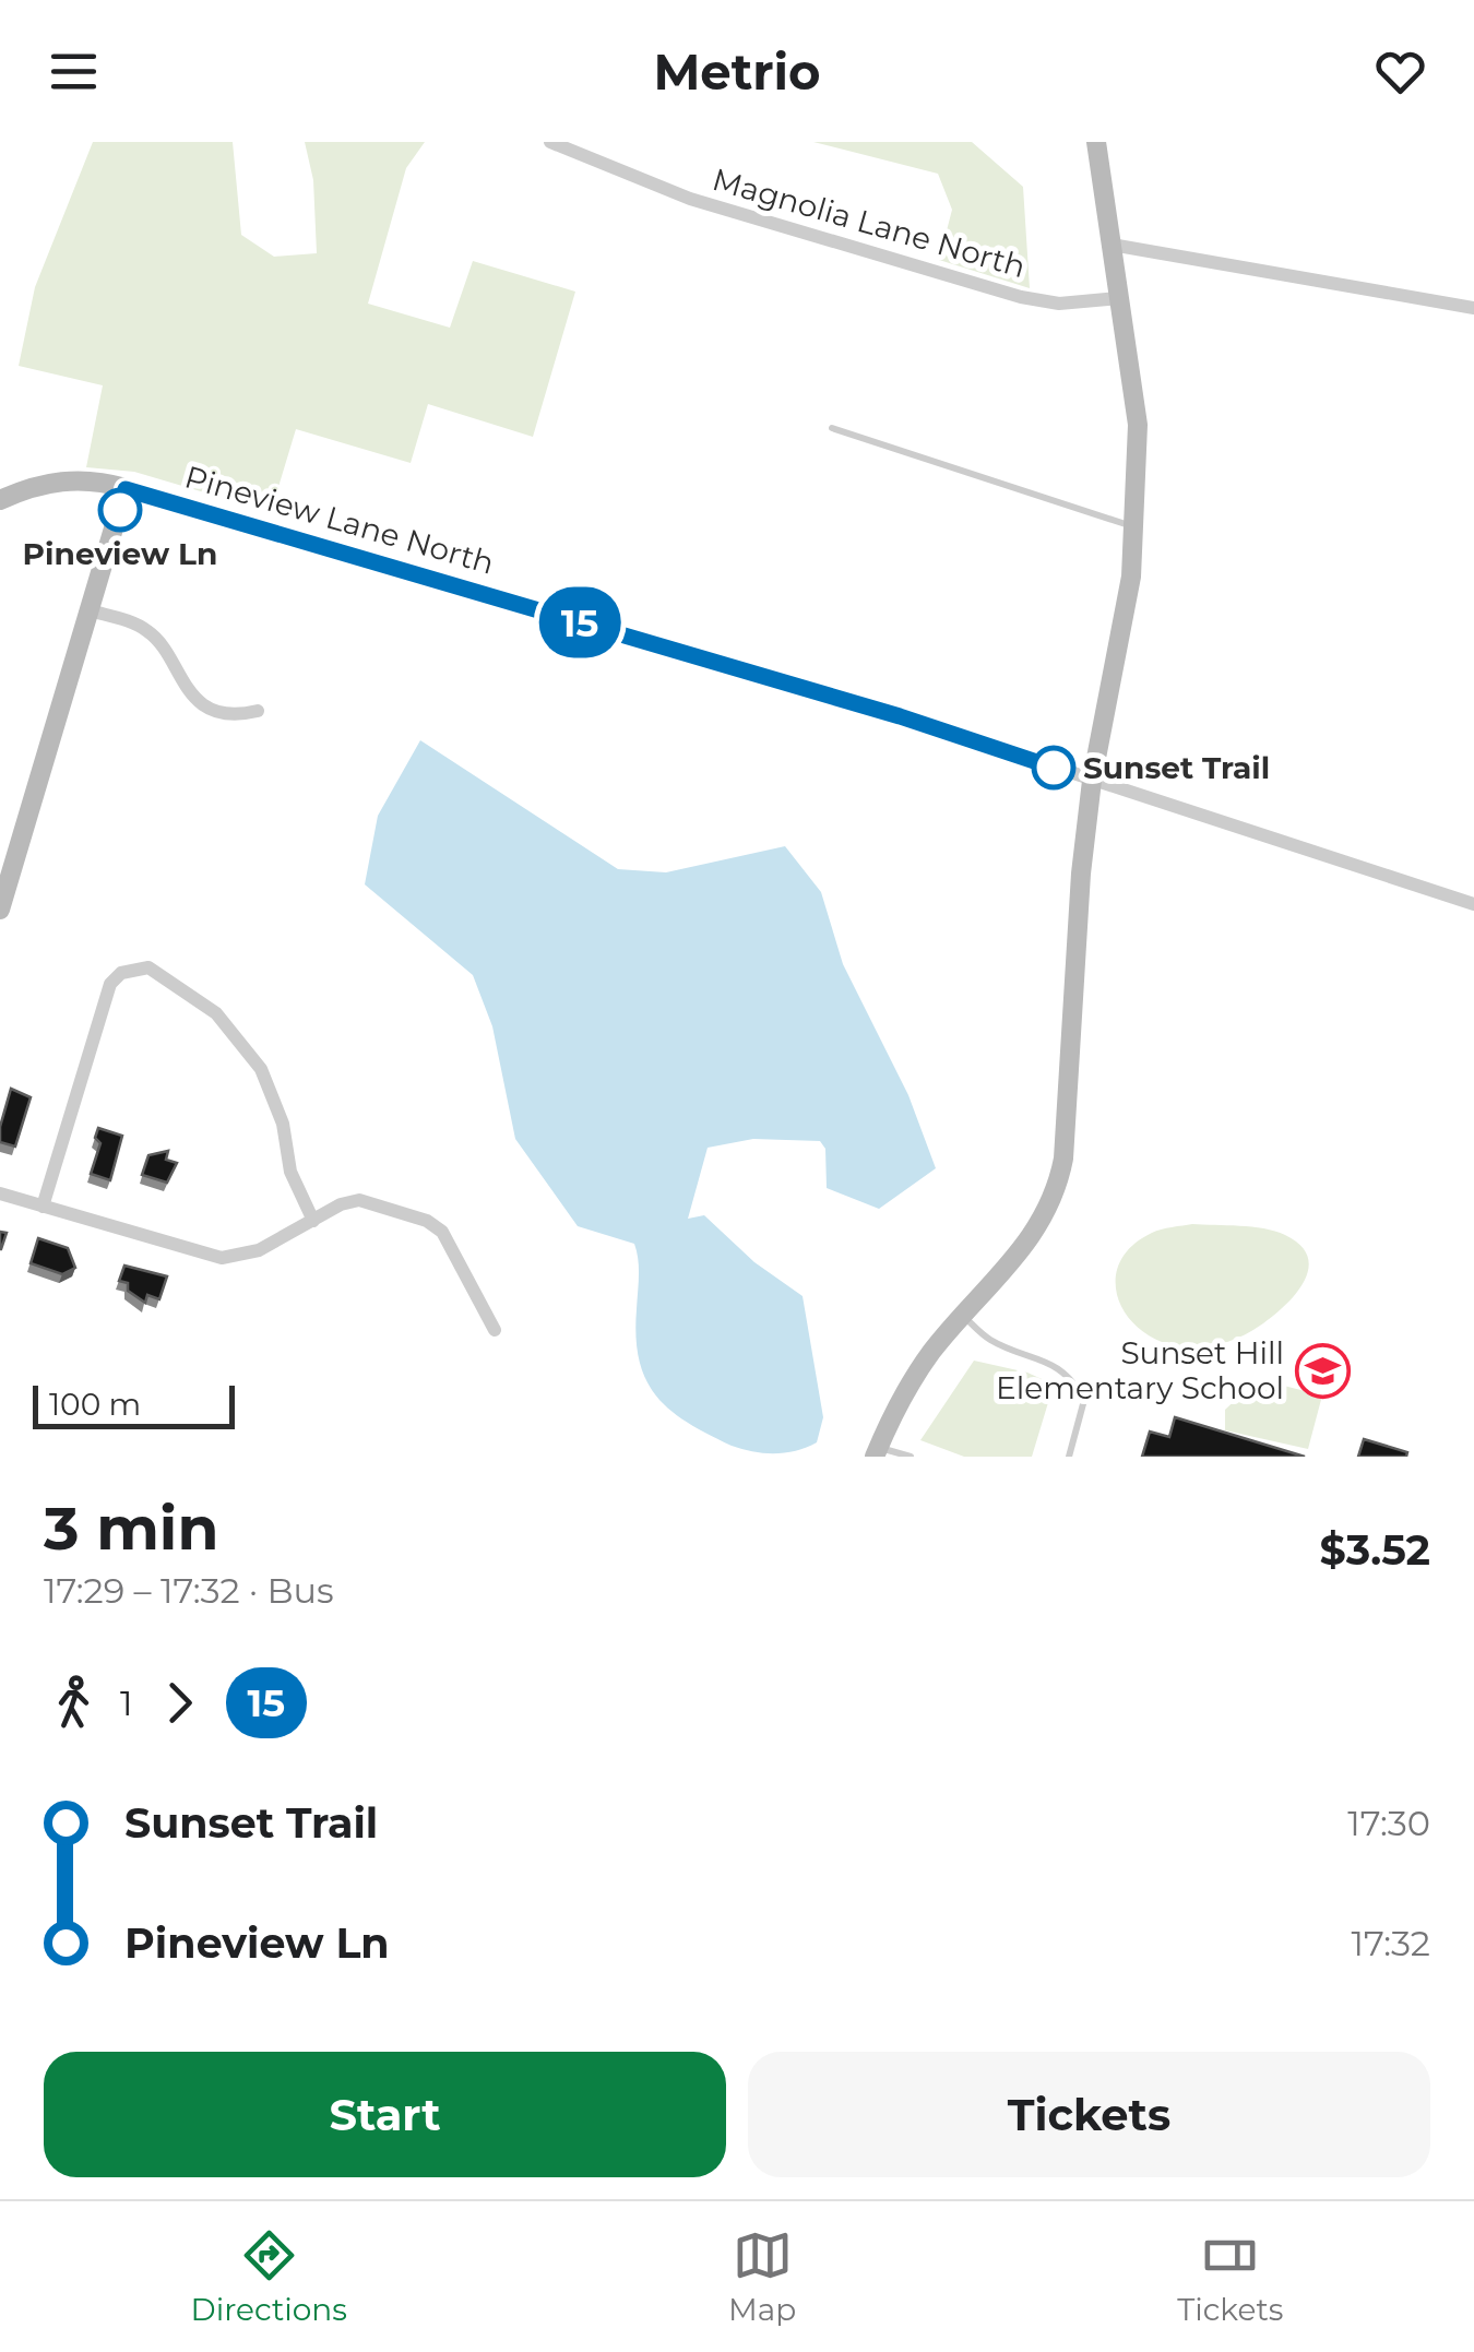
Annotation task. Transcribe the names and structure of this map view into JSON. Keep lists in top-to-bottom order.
{
  "streets": {
    "street": ["Magnolia Lane North", "Pineview Lane North"]
  },
  "places": {
    "other": ["Pineview Ln", "Sunset Trail"],
    "school or university": ["Sunset Hill Elementary School"]
  },
  "lines": ["bus line 15"],
  "scale_bar": "100 m",
  "page": {
    "header": "Metrio",
    "on_map": "15",
    "scale": "100 m",
    "heading": ["3 min", "17:29 – 17:32 · Bus", "$3.52"],
    "legs": ["1", "15"],
    "list": [
      {
        "name": "Sunset Trail",
        "value": "17:30"
      },
      {
        "name": "Pineview Ln",
        "value": "17:32"
      }
    ],
    "buttons": ["Start", "Tickets"],
    "tabs": ["Directions", "Map", "Tickets"]
  }
}
